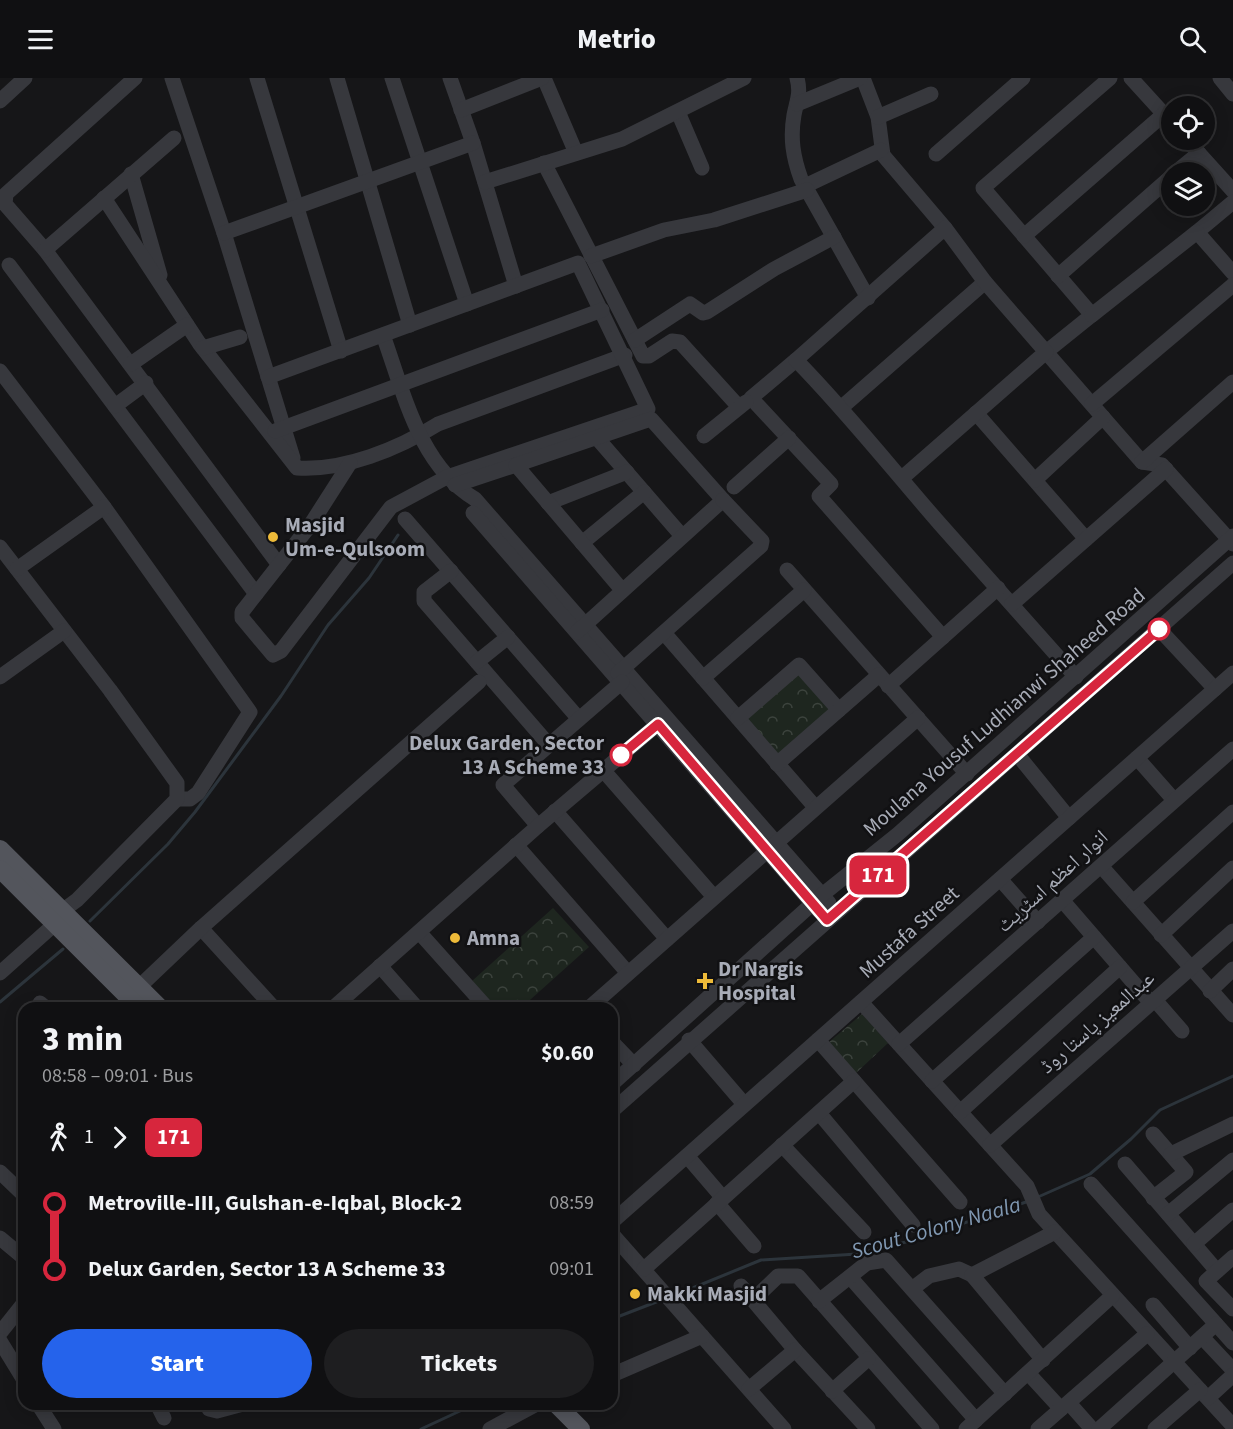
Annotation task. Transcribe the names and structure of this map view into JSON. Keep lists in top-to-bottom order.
{
  "streets": {
    "street": [
      "Moulana Yousuf Ludhianwi Shaheed Road",
      "انوار اعظم اسٹریٹ",
      "Mustafa Street",
      "عبدالمعیز پاستا روڈ"
    ]
  },
  "water": ["Scout Colony Naala"],
  "places": {
    "other": [
      "Masjid Um-e-Qulsoom",
      "Delux Garden, Sector 13 A Scheme 33",
      "Amna",
      "Makki Masjid"
    ],
    "health": ["Dr Nargis Hospital"]
  },
  "lines": ["bus line 171"],
  "page": {
    "header": "Metrio",
    "on_map": "171",
    "heading": ["3 min", "08:58 – 09:01 · Bus", "$0.60"],
    "legs": ["1", "171"],
    "list": [
      {
        "name": "Metroville-III, Gulshan-e-Iqbal, Block-2",
        "value": "08:59"
      },
      {
        "name": "Delux Garden, Sector 13 A Scheme 33",
        "value": "09:01"
      }
    ],
    "buttons": ["Start", "Tickets"]
  }
}
